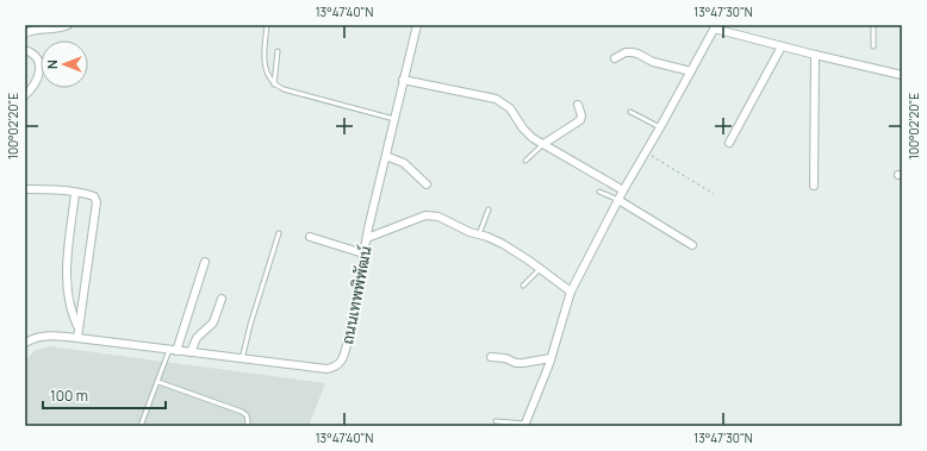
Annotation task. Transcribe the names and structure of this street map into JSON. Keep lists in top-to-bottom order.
{
  "streets": {
    "street": ["ถนนเทพพิพัฒน์"]
  },
  "scale_bar": "100 m",
  "north": "left",
  "coordinates": ["13°47'40\"N", "13°47'30\"N", "100°02'20\"E"]
}
